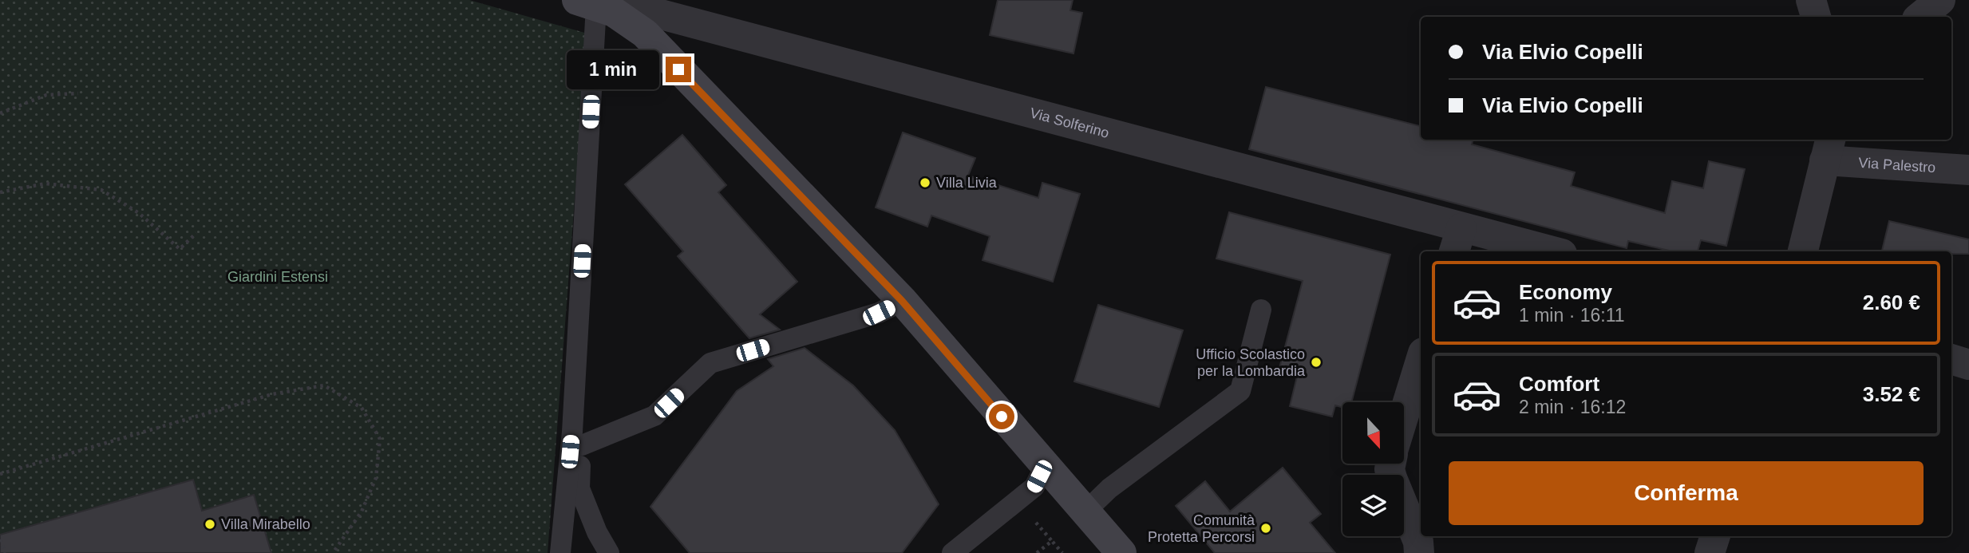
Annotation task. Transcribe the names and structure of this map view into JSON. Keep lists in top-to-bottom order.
{
  "streets": {
    "street": ["Via Solferino", "Via Palestro"]
  },
  "parks": ["Giardini Estensi"],
  "places": [
    "Villa Livia",
    "Ufficio Scolastico per la Lombardia",
    "Villa Mirabello",
    "Comunità Protetta Percorsi"
  ],
  "north": "bottom",
  "page": {
    "banner": ["Via Elvio Copelli", "Via Elvio Copelli"],
    "bubble": "1 min",
    "list": [
      {
        "name": "Economy",
        "note": "1 min · 16:11",
        "value": "2.60 €"
      },
      {
        "name": "Comfort",
        "note": "2 min · 16:12",
        "value": "3.52 €"
      }
    ],
    "buttons": "Conferma"
  }
}
